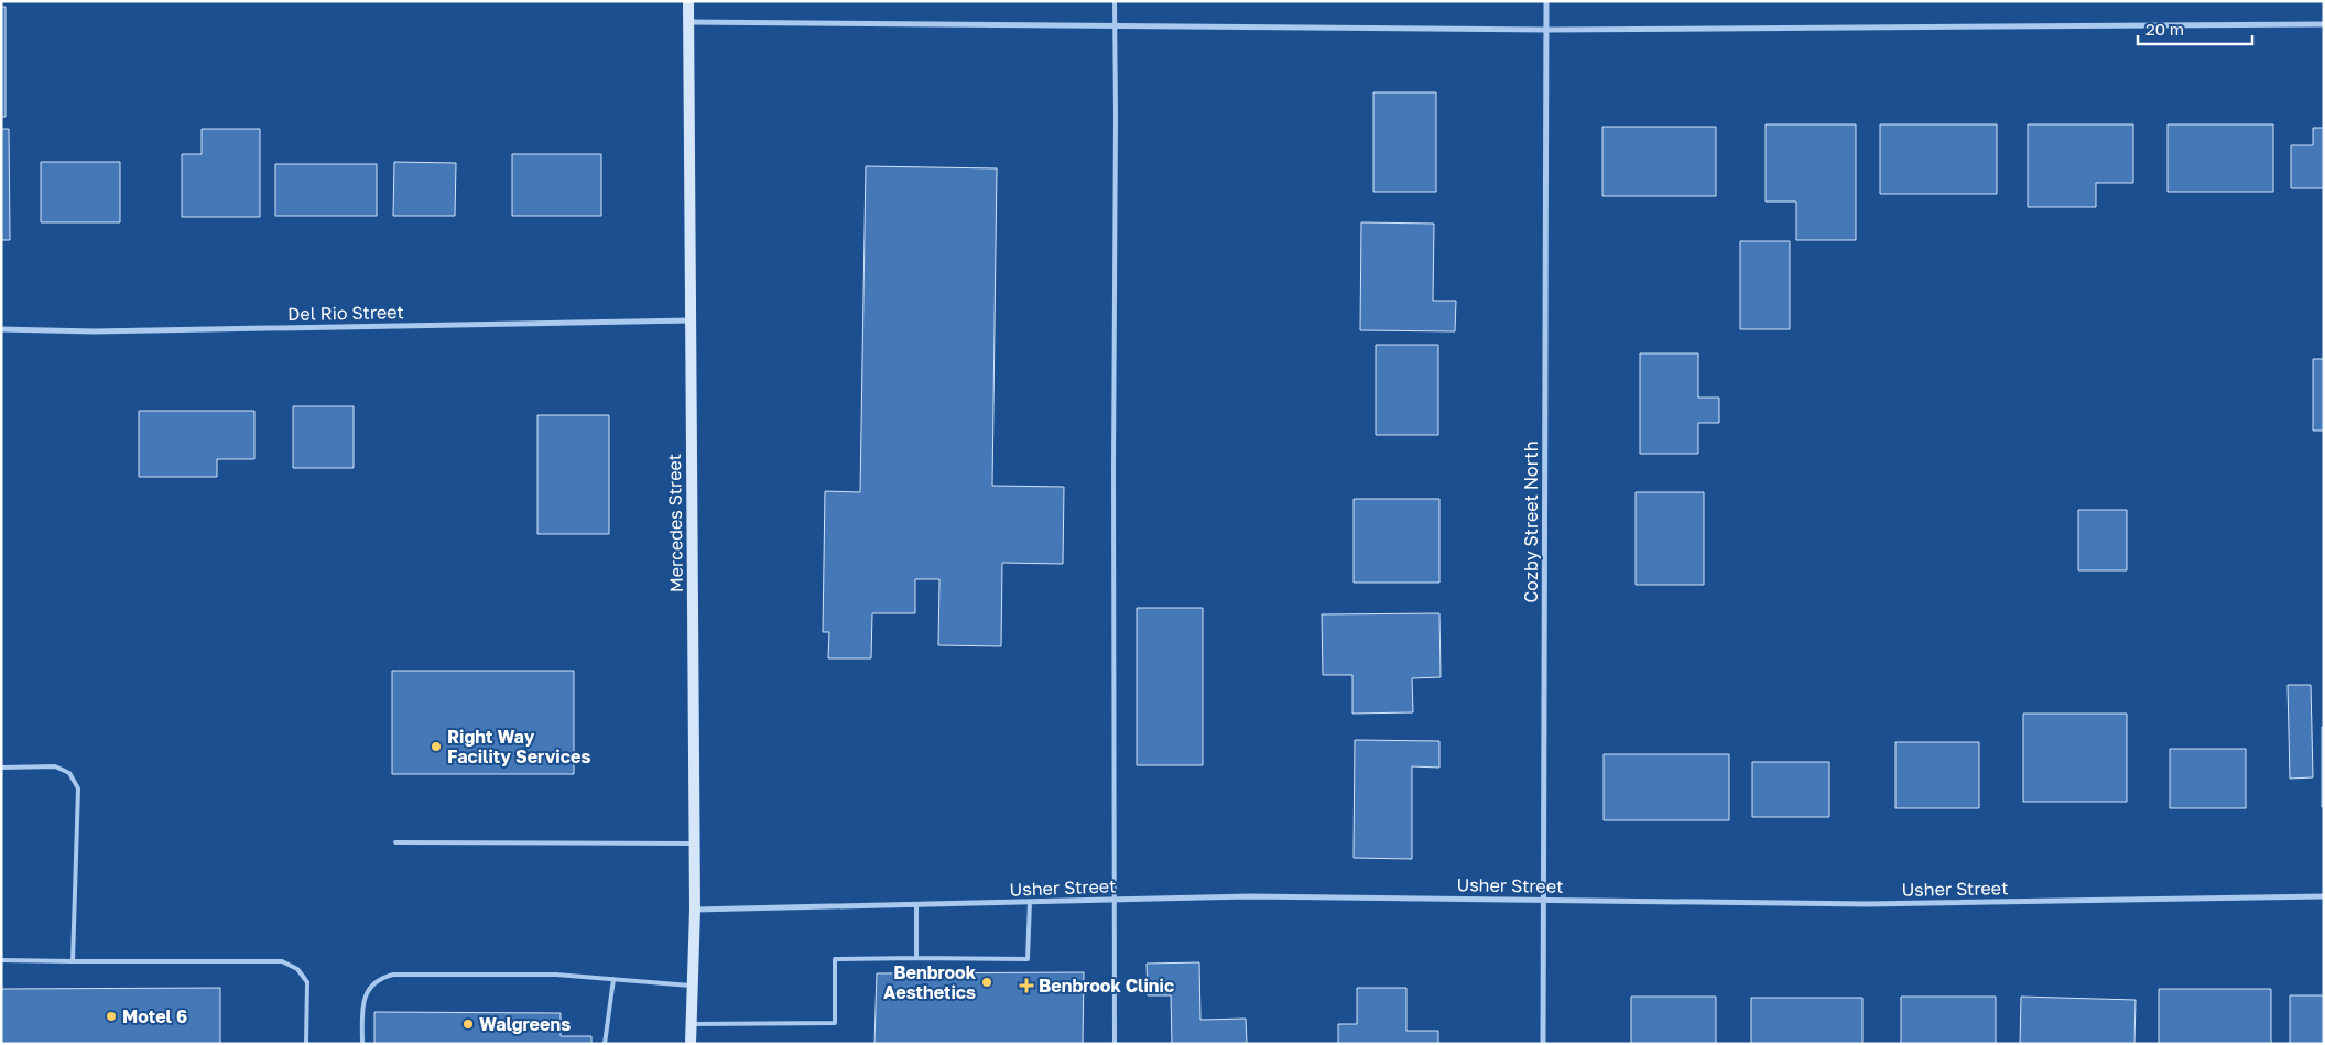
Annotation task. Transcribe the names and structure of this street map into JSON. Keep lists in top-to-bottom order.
{
  "streets": {
    "street": [
      "Del Rio Street",
      "Cozby Street North",
      "Mercedes Street",
      "Usher Street"
    ]
  },
  "crossings": [
    ["Del Rio Street", "Mercedes Street"],
    ["Cozby Street North", "Usher Street"],
    ["Mercedes Street", "Usher Street"]
  ],
  "places": {
    "other": [
      "Right Way Facility Services",
      "Benbrook Aesthetics",
      "Motel 6",
      "Walgreens"
    ],
    "health": ["Benbrook Clinic"]
  },
  "scale_bar": "20 m"
}
